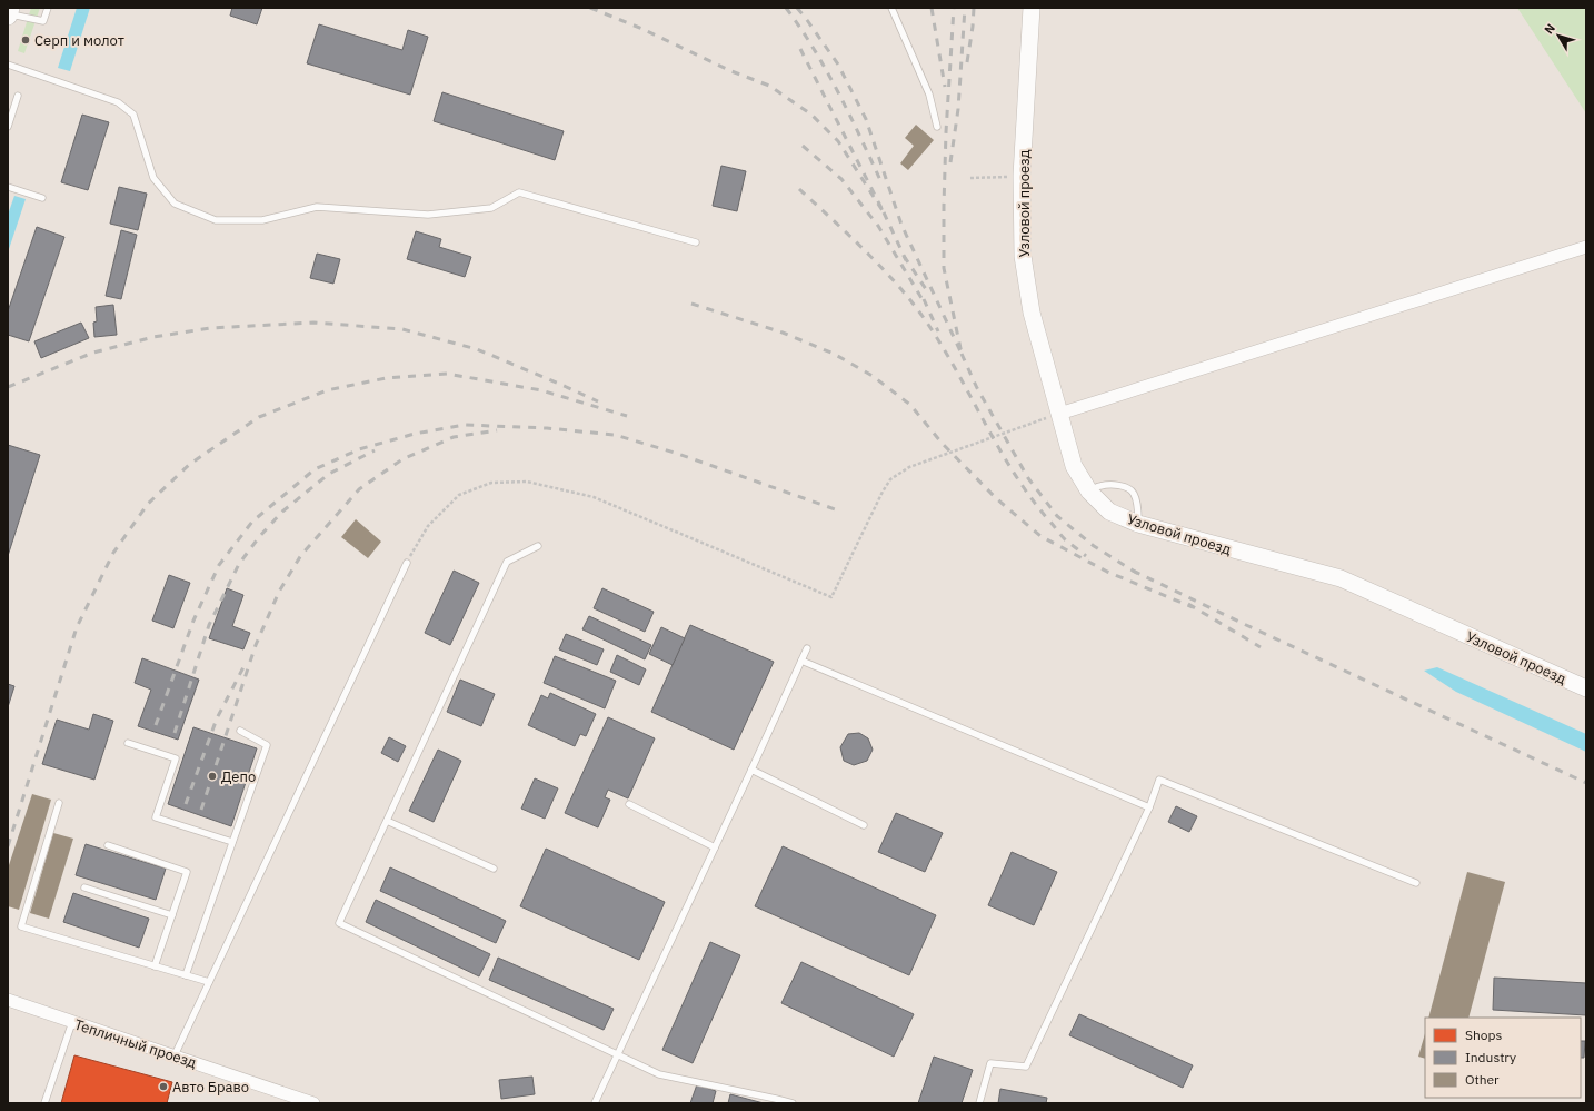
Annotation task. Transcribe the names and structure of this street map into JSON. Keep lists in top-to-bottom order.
{
  "streets": {
    "street": ["Узловой проезд", "Тепличный проезд"]
  },
  "places": ["Серп и молот", "Депо", "Авто Браво"],
  "legend": ["Shops", "Industry", "Other"],
  "north": "top left"
}
